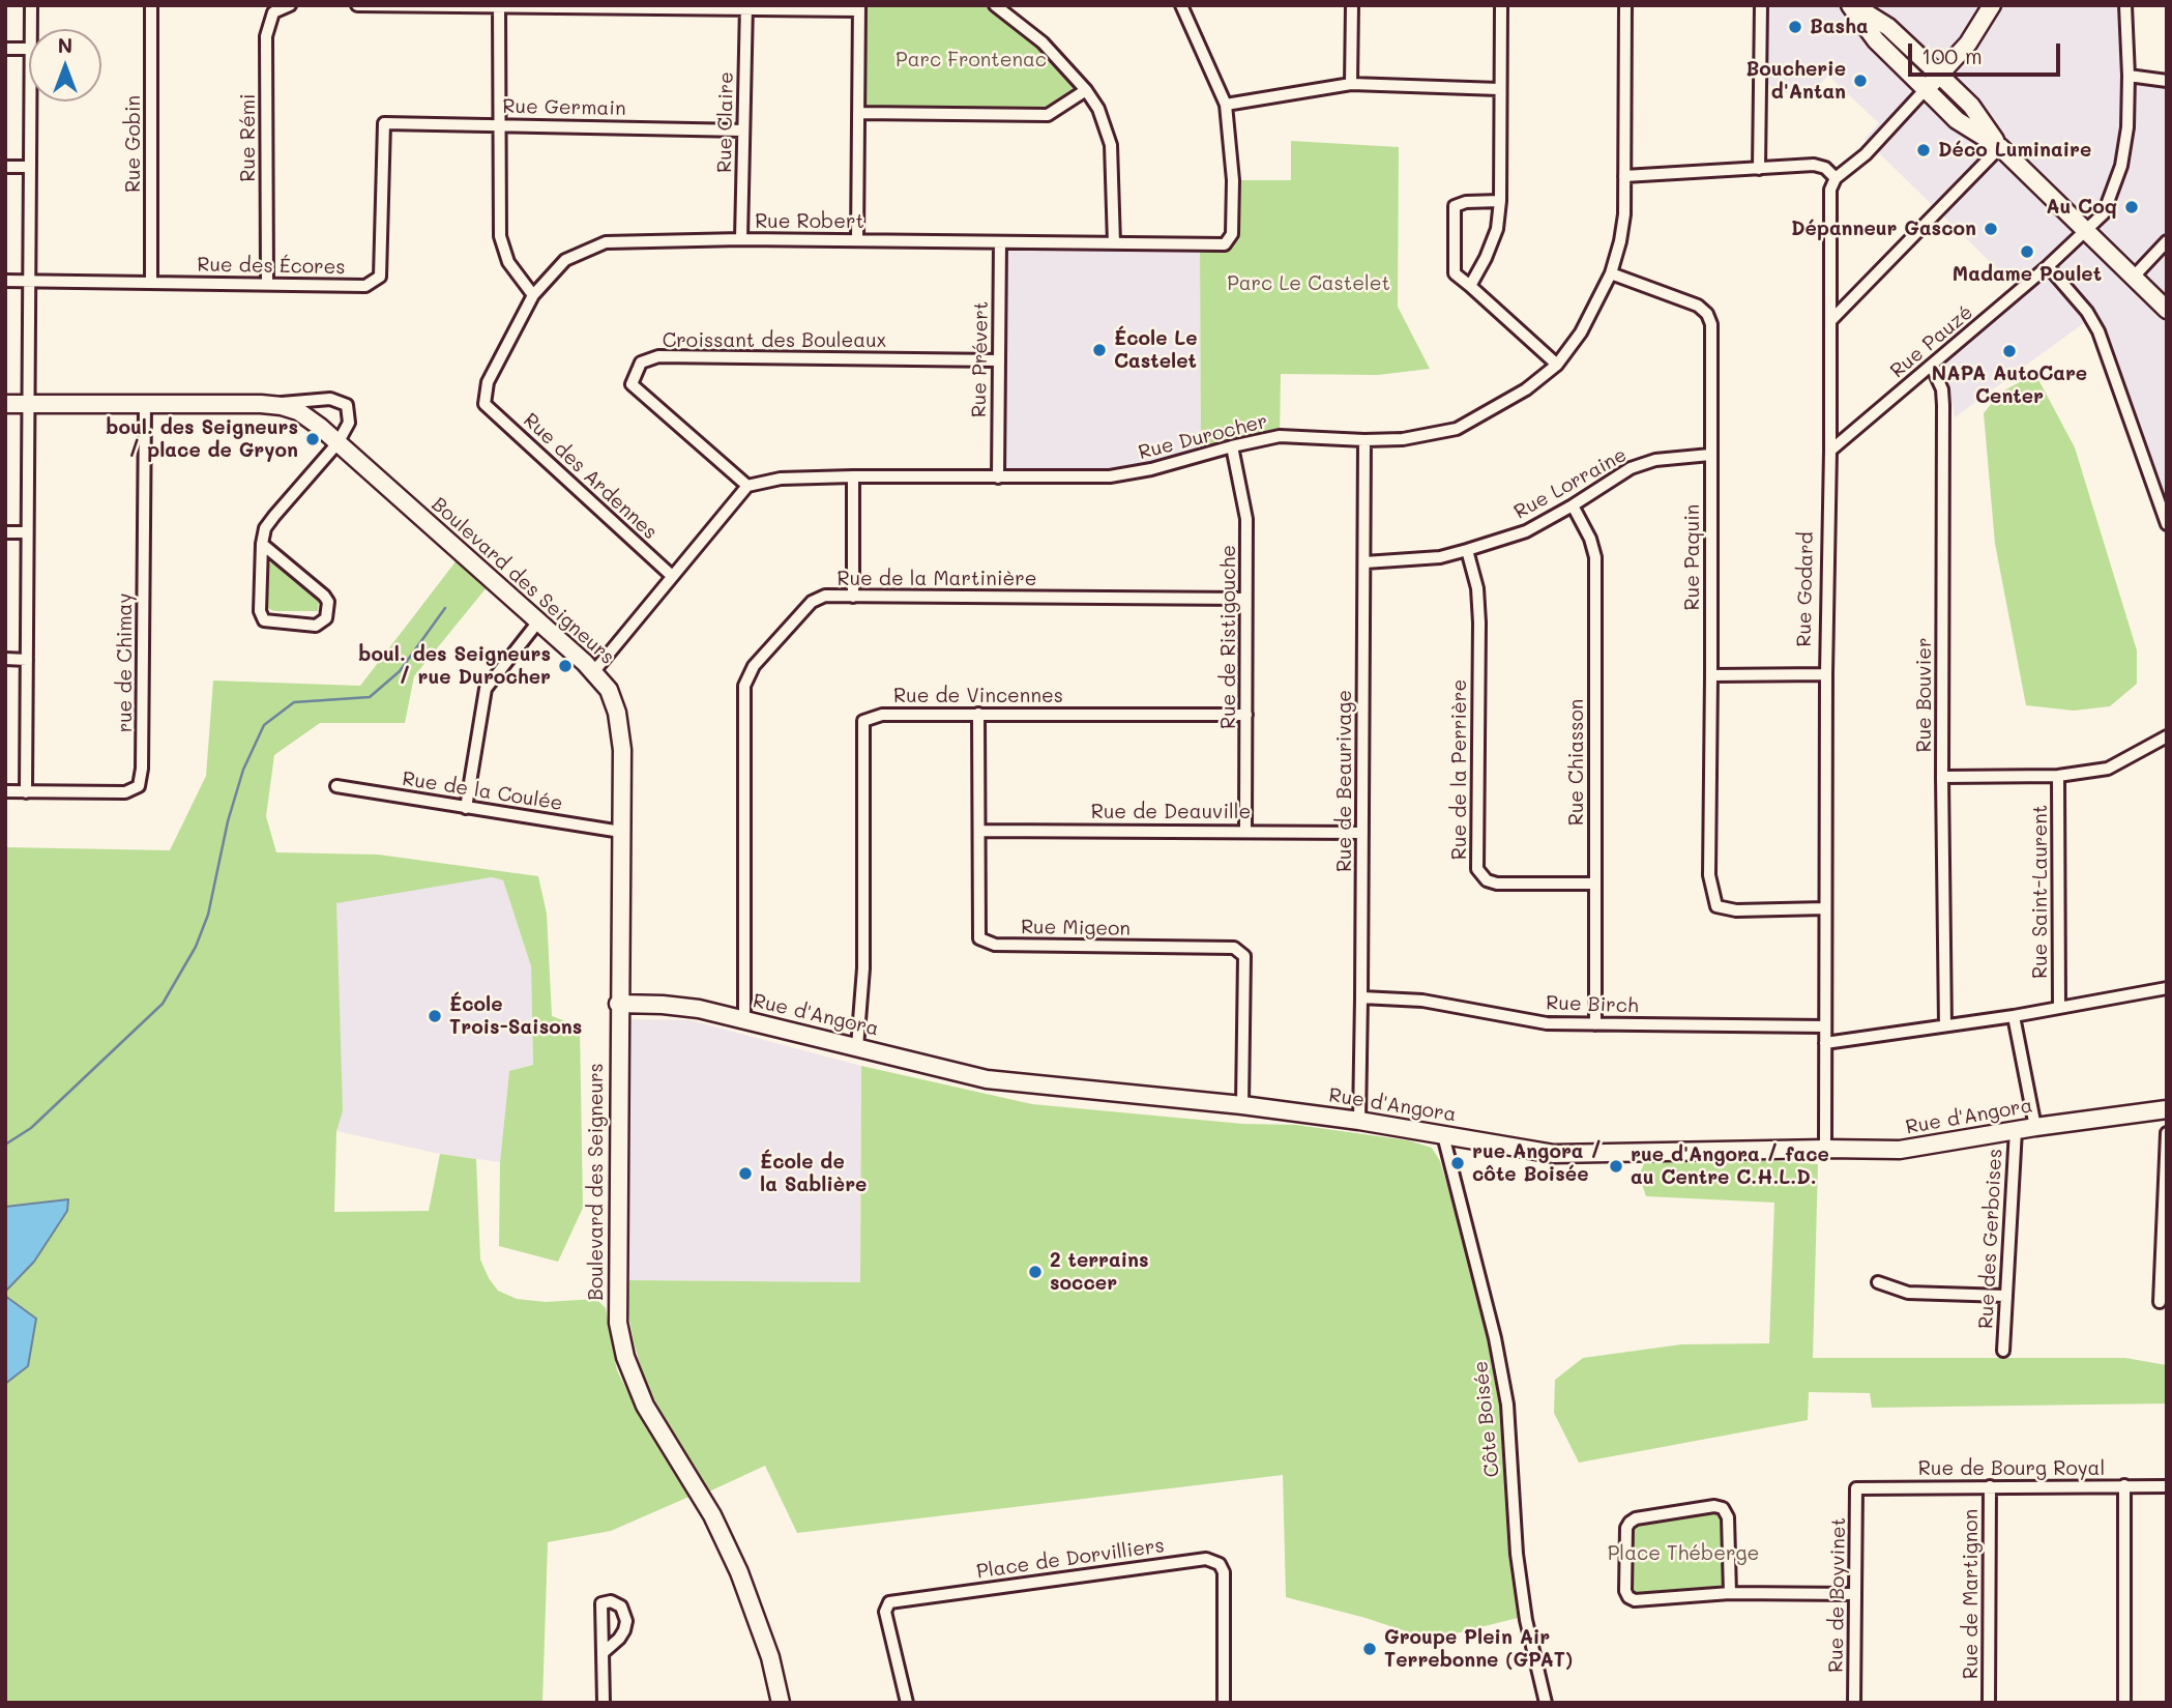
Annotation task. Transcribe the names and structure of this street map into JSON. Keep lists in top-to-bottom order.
{
  "streets": {
    "street": [
      "Rue Germain",
      "Rue Claire",
      "Rue Rémi",
      "Rue Gobin",
      "Rue Robert",
      "Rue des Écores",
      "Croissant des Bouleaux",
      "Rue Pauzé",
      "Rue Prévert",
      "Rue Durocher",
      "Rue des Ardennes",
      "Rue Lorraine",
      "Rue Paquin",
      "Rue de la Martinière",
      "Boulevard des Seigneurs",
      "Rue Godard",
      "Rue de Ristigouche",
      "rue de Chimay",
      "Rue Bouvier",
      "Rue de Vincennes",
      "Rue Chiasson",
      "Rue de la Perrière",
      "Rue de Beaurivage",
      "Rue de la Coulée",
      "Rue de Deauville",
      "Rue Saint-Laurent",
      "Rue Migeon",
      "Rue Birch",
      "Rue d'Angora",
      "Rue des Gerboises",
      "Côte Boisée",
      "Rue de Bourg Royal",
      "Place de Dorvilliers",
      "Rue de Martignon",
      "Rue de Boyvinet"
    ]
  },
  "crossings": [
    ["Rue Germain", "Rue Claire"],
    ["Rue Germain", "Rue des Écores"],
    ["Rue Claire", "Rue Robert"],
    ["Rue Rémi", "Rue des Écores"],
    ["Rue Gobin", "Rue des Écores"],
    ["Rue Robert", "Rue Prévert"],
    ["Rue Robert", "Rue des Ardennes"],
    ["Croissant des Bouleaux", "Rue Prévert"],
    ["Croissant des Bouleaux", "Rue Durocher"],
    ["Rue Pauzé", "Rue Godard"],
    ["Rue Pauzé", "Rue Bouvier"],
    ["Rue Prévert", "Rue Durocher"],
    ["Rue Durocher", "Rue Paquin"],
    ["Rue Durocher", "Rue de Ristigouche"],
    ["Rue Durocher", "Rue de Beaurivage"],
    ["Rue Lorraine", "Rue Paquin"],
    ["Rue Lorraine", "Rue Chiasson"],
    ["Rue Lorraine", "Rue de la Perrière"],
    ["Rue Lorraine", "Rue de Beaurivage"],
    ["Rue Paquin", "Rue Godard"],
    ["Rue de la Martinière", "Rue de Ristigouche"],
    ["Rue de la Martinière", "Rue d'Angora"],
    ["Boulevard des Seigneurs", "rue de Chimay"],
    ["Boulevard des Seigneurs", "Rue de la Coulée"],
    ["Boulevard des Seigneurs", "Rue d'Angora"],
    ["Rue Godard", "Rue Birch"],
    ["Rue Godard", "Rue d'Angora"],
    ["Rue de Ristigouche", "Rue de Vincennes"],
    ["Rue de Ristigouche", "Rue de Deauville"],
    ["Rue de Vincennes", "Rue Migeon"],
    ["Rue de Vincennes", "Rue d'Angora"],
    ["Rue Chiasson", "Rue de la Perrière"],
    ["Rue Chiasson", "Rue Birch"],
    ["Rue de Beaurivage", "Rue de Deauville"],
    ["Rue de Beaurivage", "Rue Birch"],
    ["Rue de Beaurivage", "Rue d'Angora"],
    ["Rue de Deauville", "Rue Migeon"],
    ["Rue Migeon", "Rue d'Angora"],
    ["Rue d'Angora", "Rue des Gerboises"],
    ["Rue d'Angora", "Côte Boisée"],
    ["Rue de Bourg Royal", "Rue de Martignon"],
    ["Rue de Bourg Royal", "Rue de Boyvinet"]
  ],
  "parks": ["Parc Frontenac", "Parc Le Castelet", "Place Théberge"],
  "places": [
    "Basha",
    "Boucherie d'Antan",
    "Déco Luminaire",
    "Au Coq",
    "Dépanneur Gascon",
    "Madame Poulet",
    "École Le Castelet",
    "NAPA AutoCare Center",
    "boul. des Seigneurs / place de Gryon",
    "boul. des Seigneurs / rue Durocher",
    "École Trois-Saisons",
    "rue Angora / côte Boisée",
    "rue d'Angora / face au Centre C.H.L.D.",
    "École de la Sablière",
    "2 terrains soccer",
    "Groupe Plein Air Terrebonne (GPAT)"
  ],
  "scale_bar": "100 m",
  "north": "top"
}
